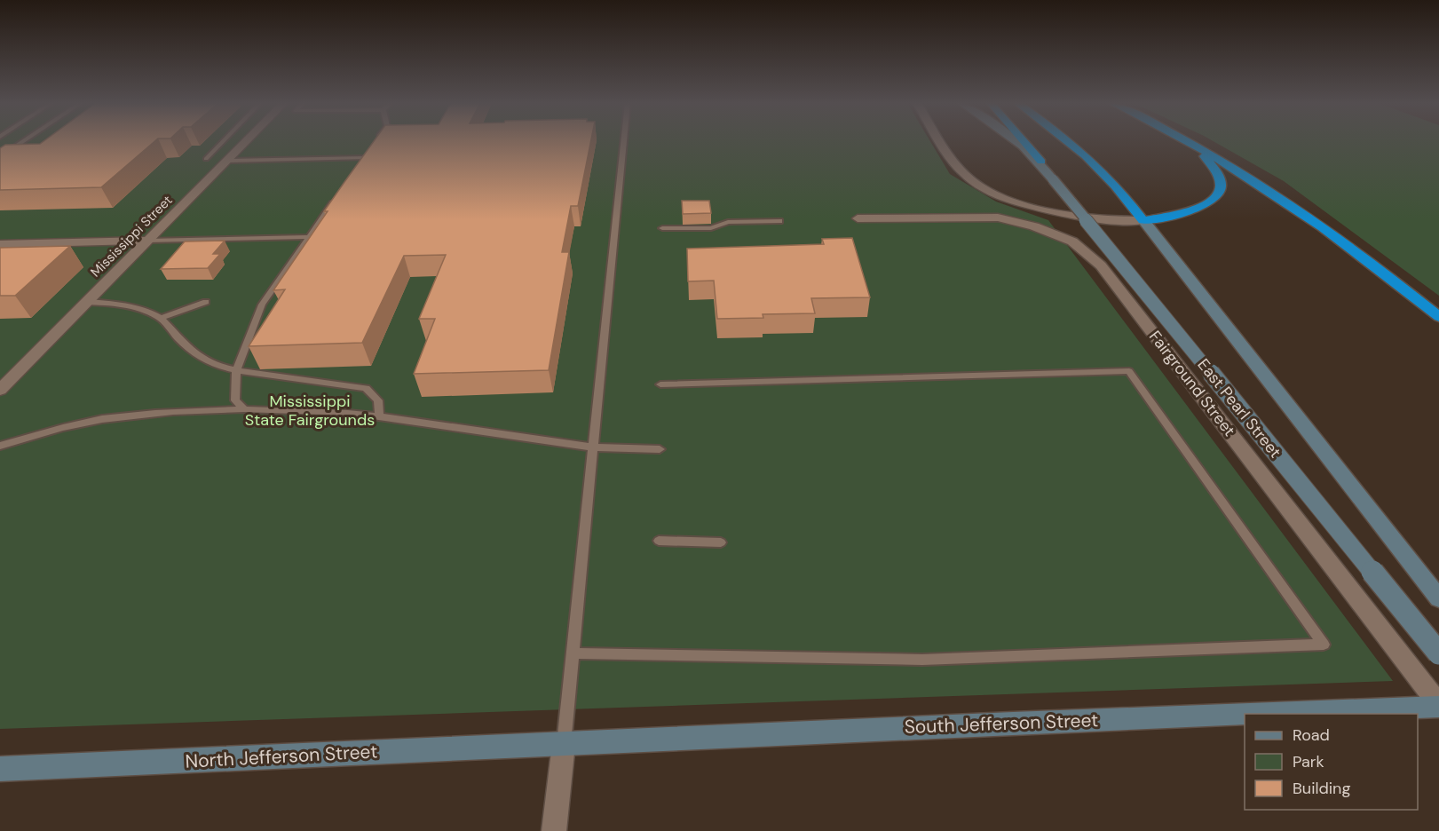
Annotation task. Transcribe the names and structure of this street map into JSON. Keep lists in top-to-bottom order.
{
  "streets": {
    "street": [
      "Mississippi Street",
      "Fairground Street",
      "East Pearl Street",
      "South Jefferson Street",
      "North Jefferson Street"
    ]
  },
  "crossings": [
    ["Fairground Street", "South Jefferson Street"],
    ["South Jefferson Street", "North Jefferson Street"]
  ],
  "parks": ["Mississippi State Fairgrounds"],
  "legend": ["Road", "Park", "Building"]
}
